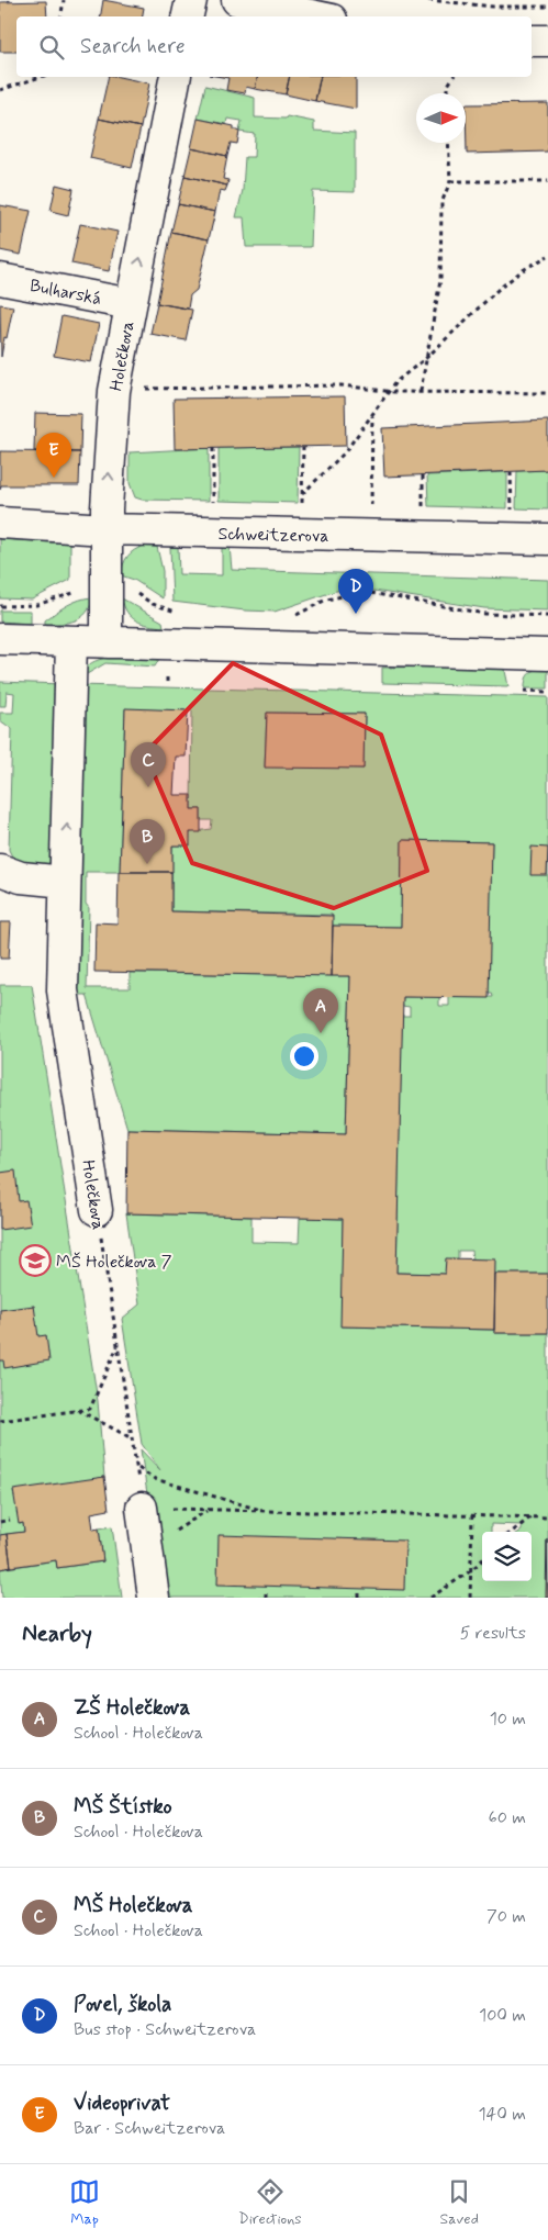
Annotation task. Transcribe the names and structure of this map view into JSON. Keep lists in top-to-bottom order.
{
  "streets": {
    "street": ["Bulharská", "Holečkova", "Schweitzerova"]
  },
  "crossings": [
    ["Bulharská", "Holečkova"],
    ["Holečkova", "Schweitzerova"]
  ],
  "one_way": ["Holečkova"],
  "places": {
    "school or university": ["MŠ Holečkova 7"]
  },
  "north": "right",
  "page": {
    "search": "Search here",
    "pins": [
      "E",
      "D",
      "C",
      "B",
      "A"
    ],
    "heading": ["Nearby", "5 results"],
    "list": [
      {
        "mark": "A",
        "name": "ZŠ Holečkova",
        "note": "School · Holečkova",
        "value": "10 m"
      },
      {
        "mark": "B",
        "name": "MŠ Štístko",
        "note": "School · Holečkova",
        "value": "60 m"
      },
      {
        "mark": "C",
        "name": "MŠ Holečkova",
        "note": "School · Holečkova",
        "value": "70 m"
      },
      {
        "mark": "D",
        "name": "Povel, škola",
        "note": "Bus stop · Schweitzerova",
        "value": "100 m"
      },
      {
        "mark": "E",
        "name": "Videoprivat",
        "note": "Bar · Schweitzerova",
        "value": "140 m"
      }
    ],
    "nav": ["Map", "Directions", "Saved"]
  }
}
